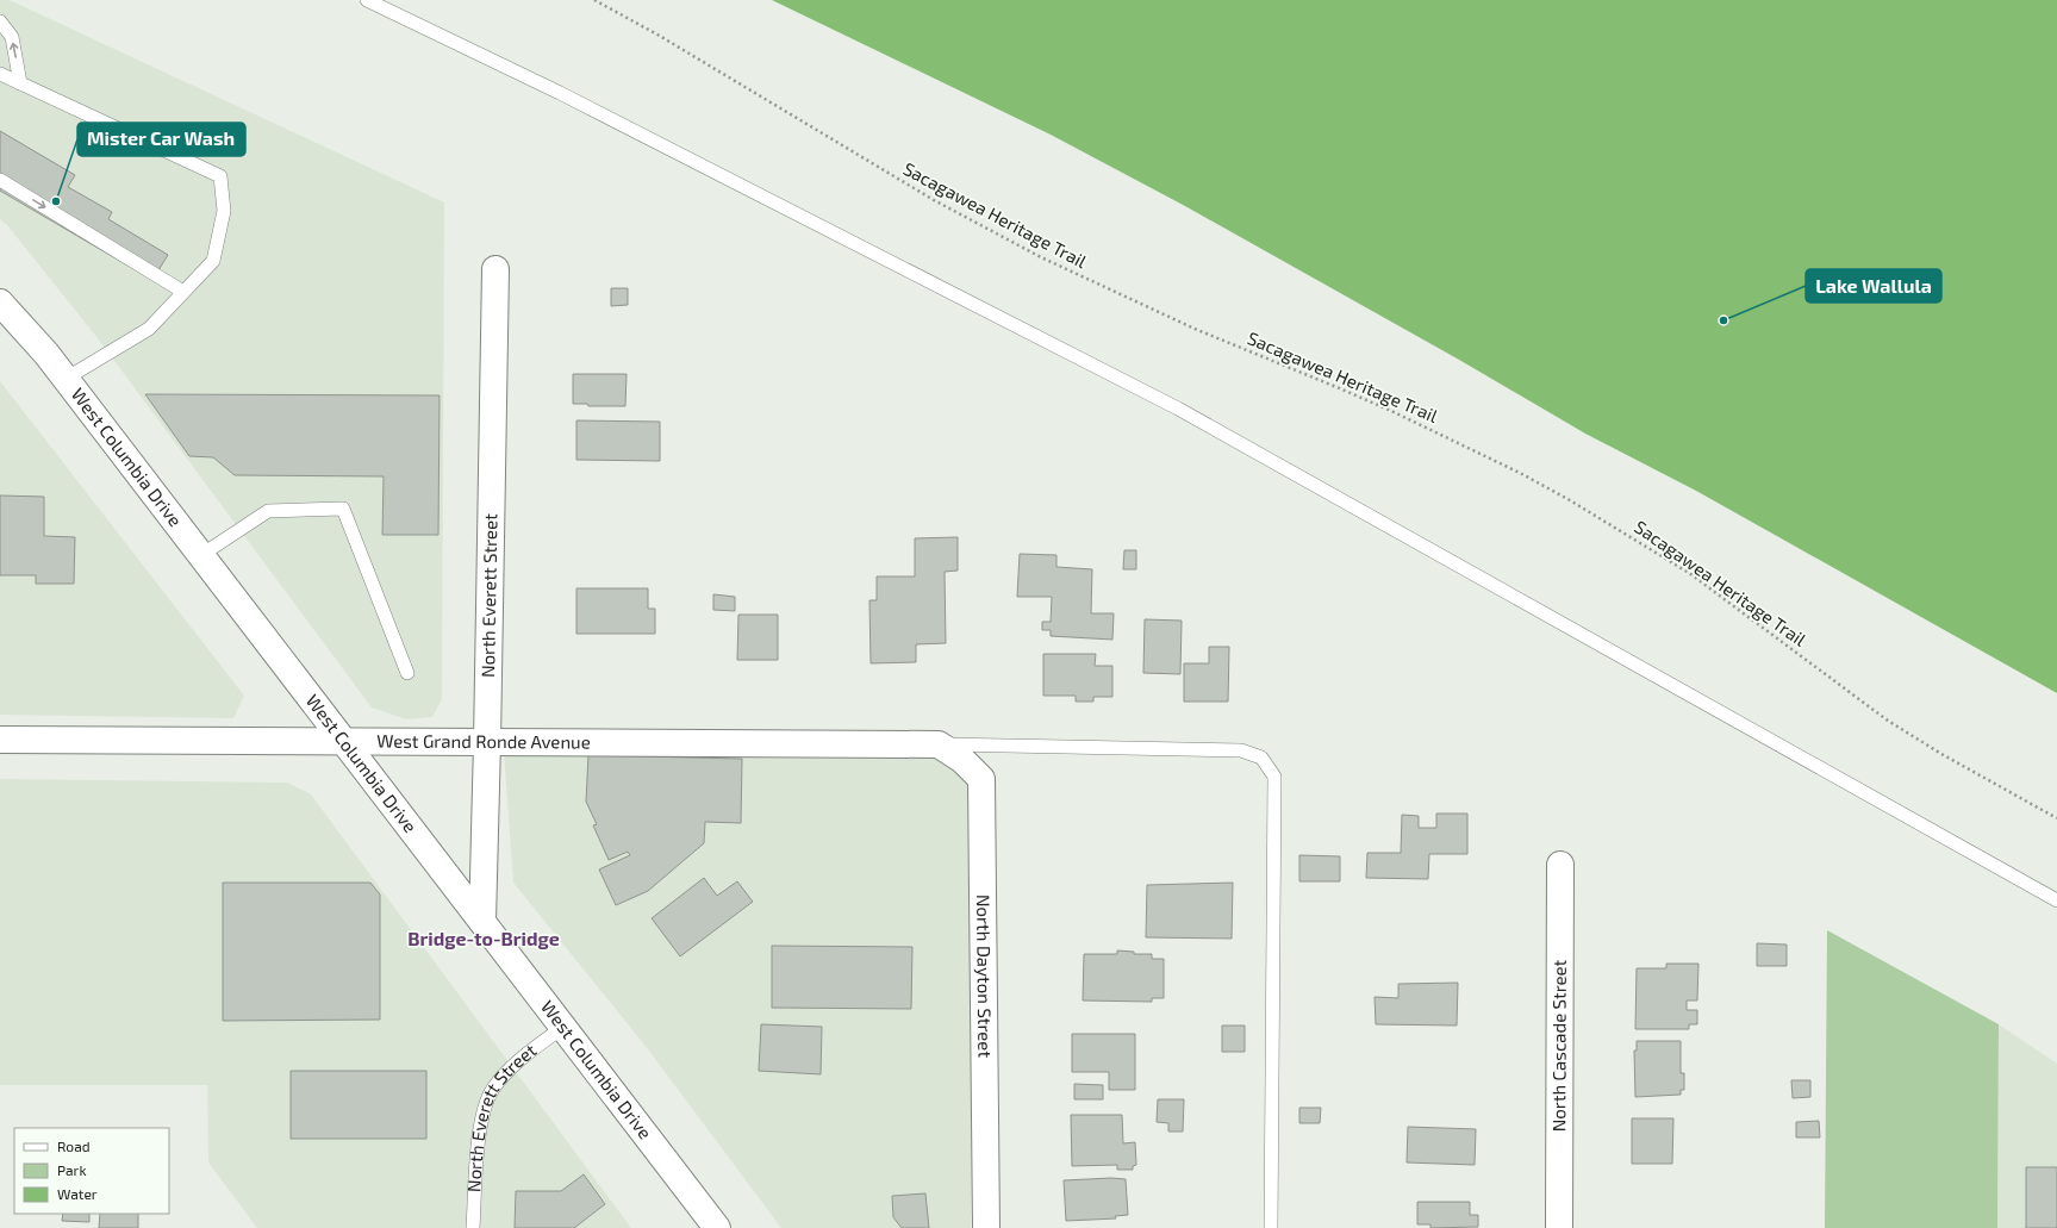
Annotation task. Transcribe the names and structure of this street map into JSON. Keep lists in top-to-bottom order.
{
  "streets": {
    "street": [
      "West Columbia Drive",
      "North Everett Street",
      "West Grand Ronde Avenue",
      "North Dayton Street",
      "North Cascade Street"
    ],
    "path": ["Sacagawea Heritage Trail"]
  },
  "crossings": [
    ["West Columbia Drive", "North Everett Street"],
    ["West Columbia Drive", "West Grand Ronde Avenue"],
    ["North Everett Street", "West Grand Ronde Avenue"],
    ["West Grand Ronde Avenue", "North Dayton Street"]
  ],
  "districts": ["Bridge-to-Bridge"],
  "places": ["Mister Car Wash", "Lake Wallula"],
  "legend": ["Road", "Park", "Water"]
}
